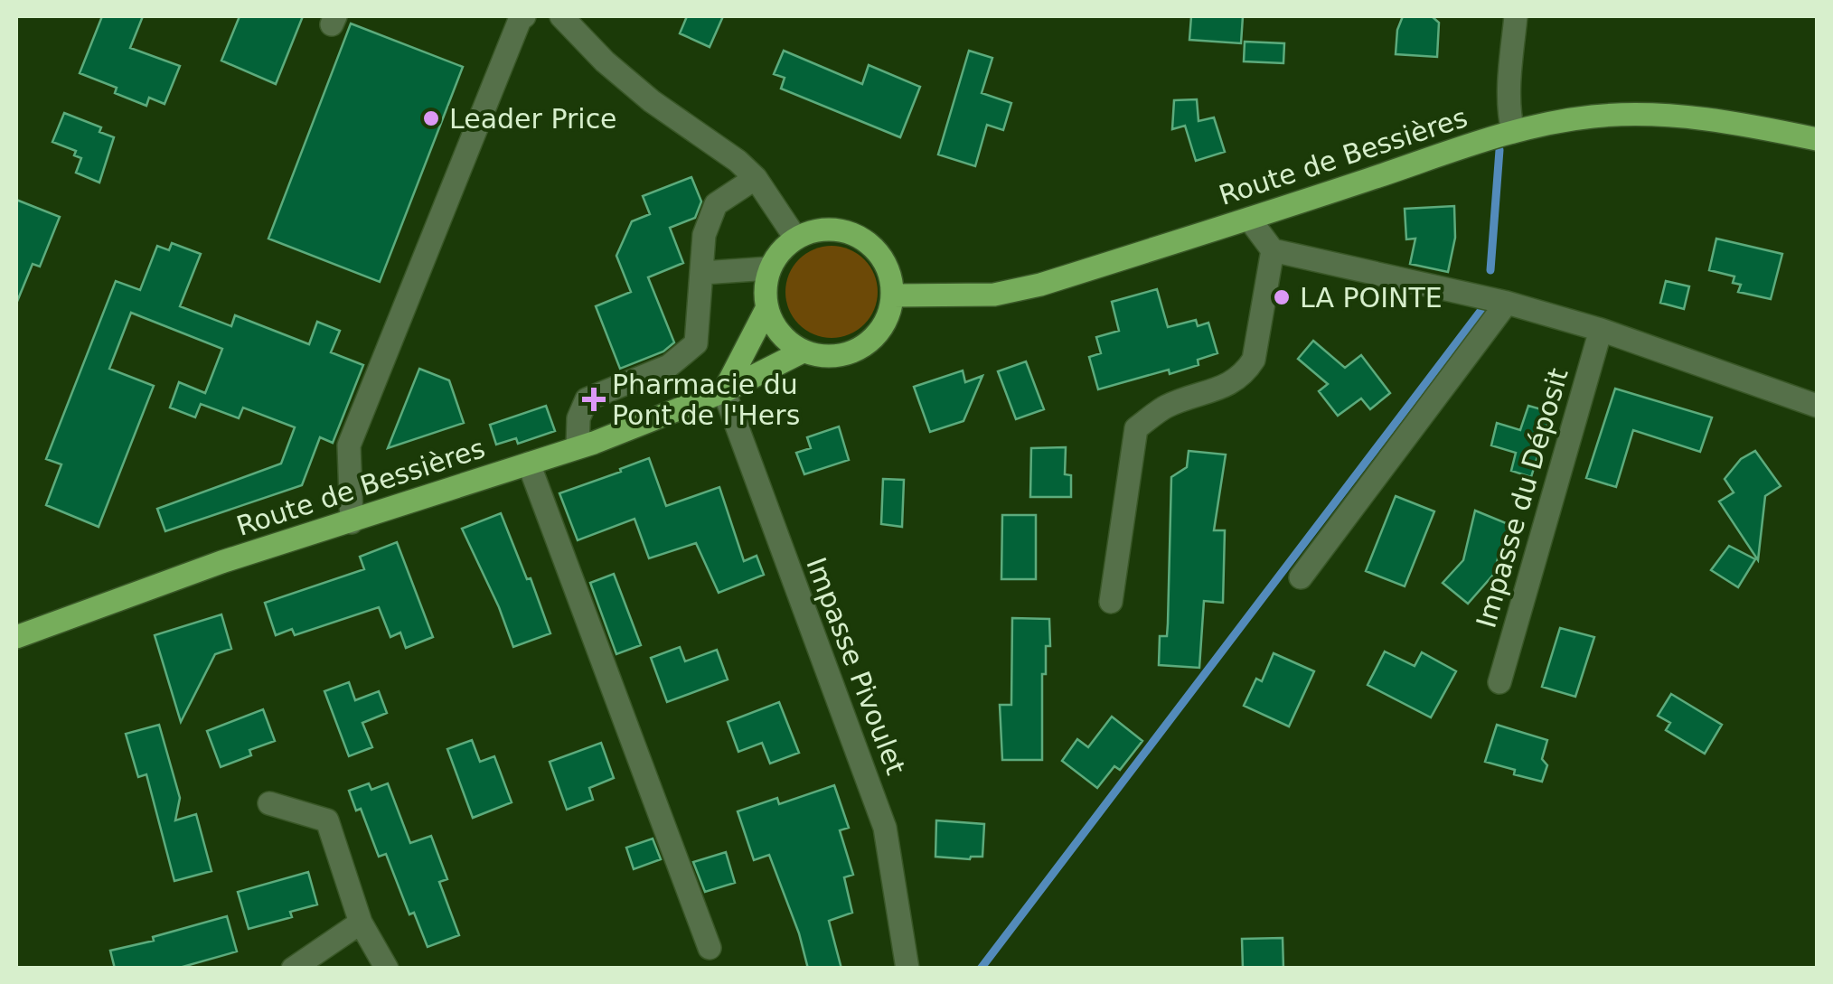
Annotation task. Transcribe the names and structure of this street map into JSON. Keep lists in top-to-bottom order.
{
  "streets": {
    "main road": ["Route de Bessières"],
    "street": ["Impasse du Déposit", "Impasse Pivoulet"]
  },
  "crossings": [
    ["Route de Bessières", "Impasse Pivoulet"]
  ],
  "places": {
    "other": ["Leader Price", "LA POINTE"],
    "health": ["Pharmacie du Pont de l'Hers"]
  }
}
